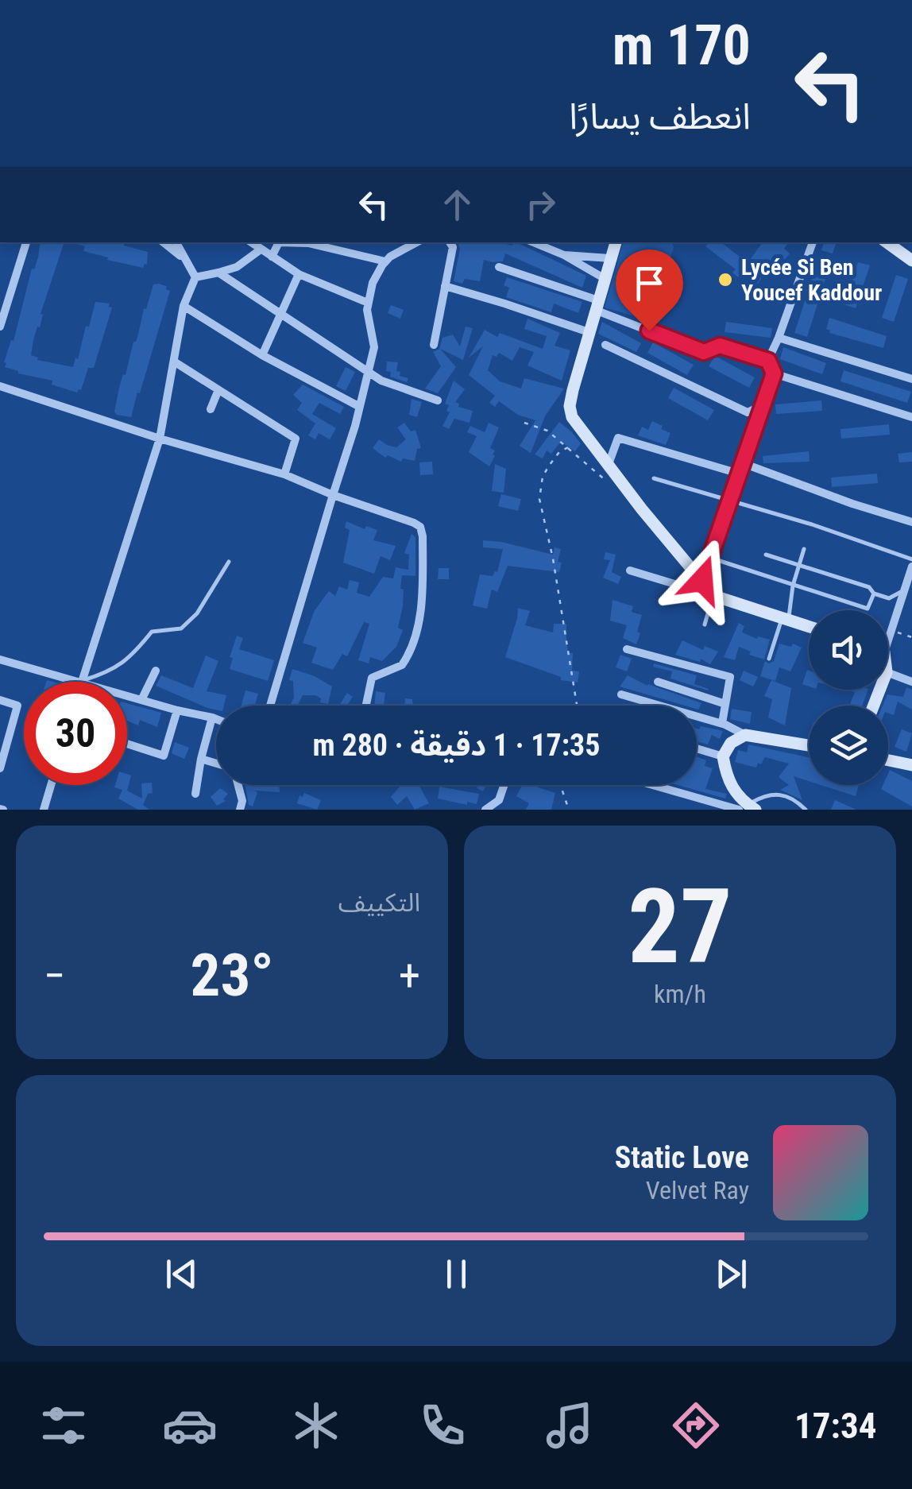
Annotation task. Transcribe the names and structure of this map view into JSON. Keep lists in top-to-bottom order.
{
  "places": ["Lycée Si Ben Youcef Kaddour"],
  "page": {
    "turn": ["170 m", "انعطف يسارًا"],
    "limit": "30",
    "trip": "17:35 · 1 دقيقة · 280 m",
    "tile": [
      ["27", "km/h"],
      "التكييف"
    ],
    "heat": ["−", "23°", "+"],
    "song": ["Static Love", "Velvet Ray"],
    "tabs": "17:34"
  }
}
